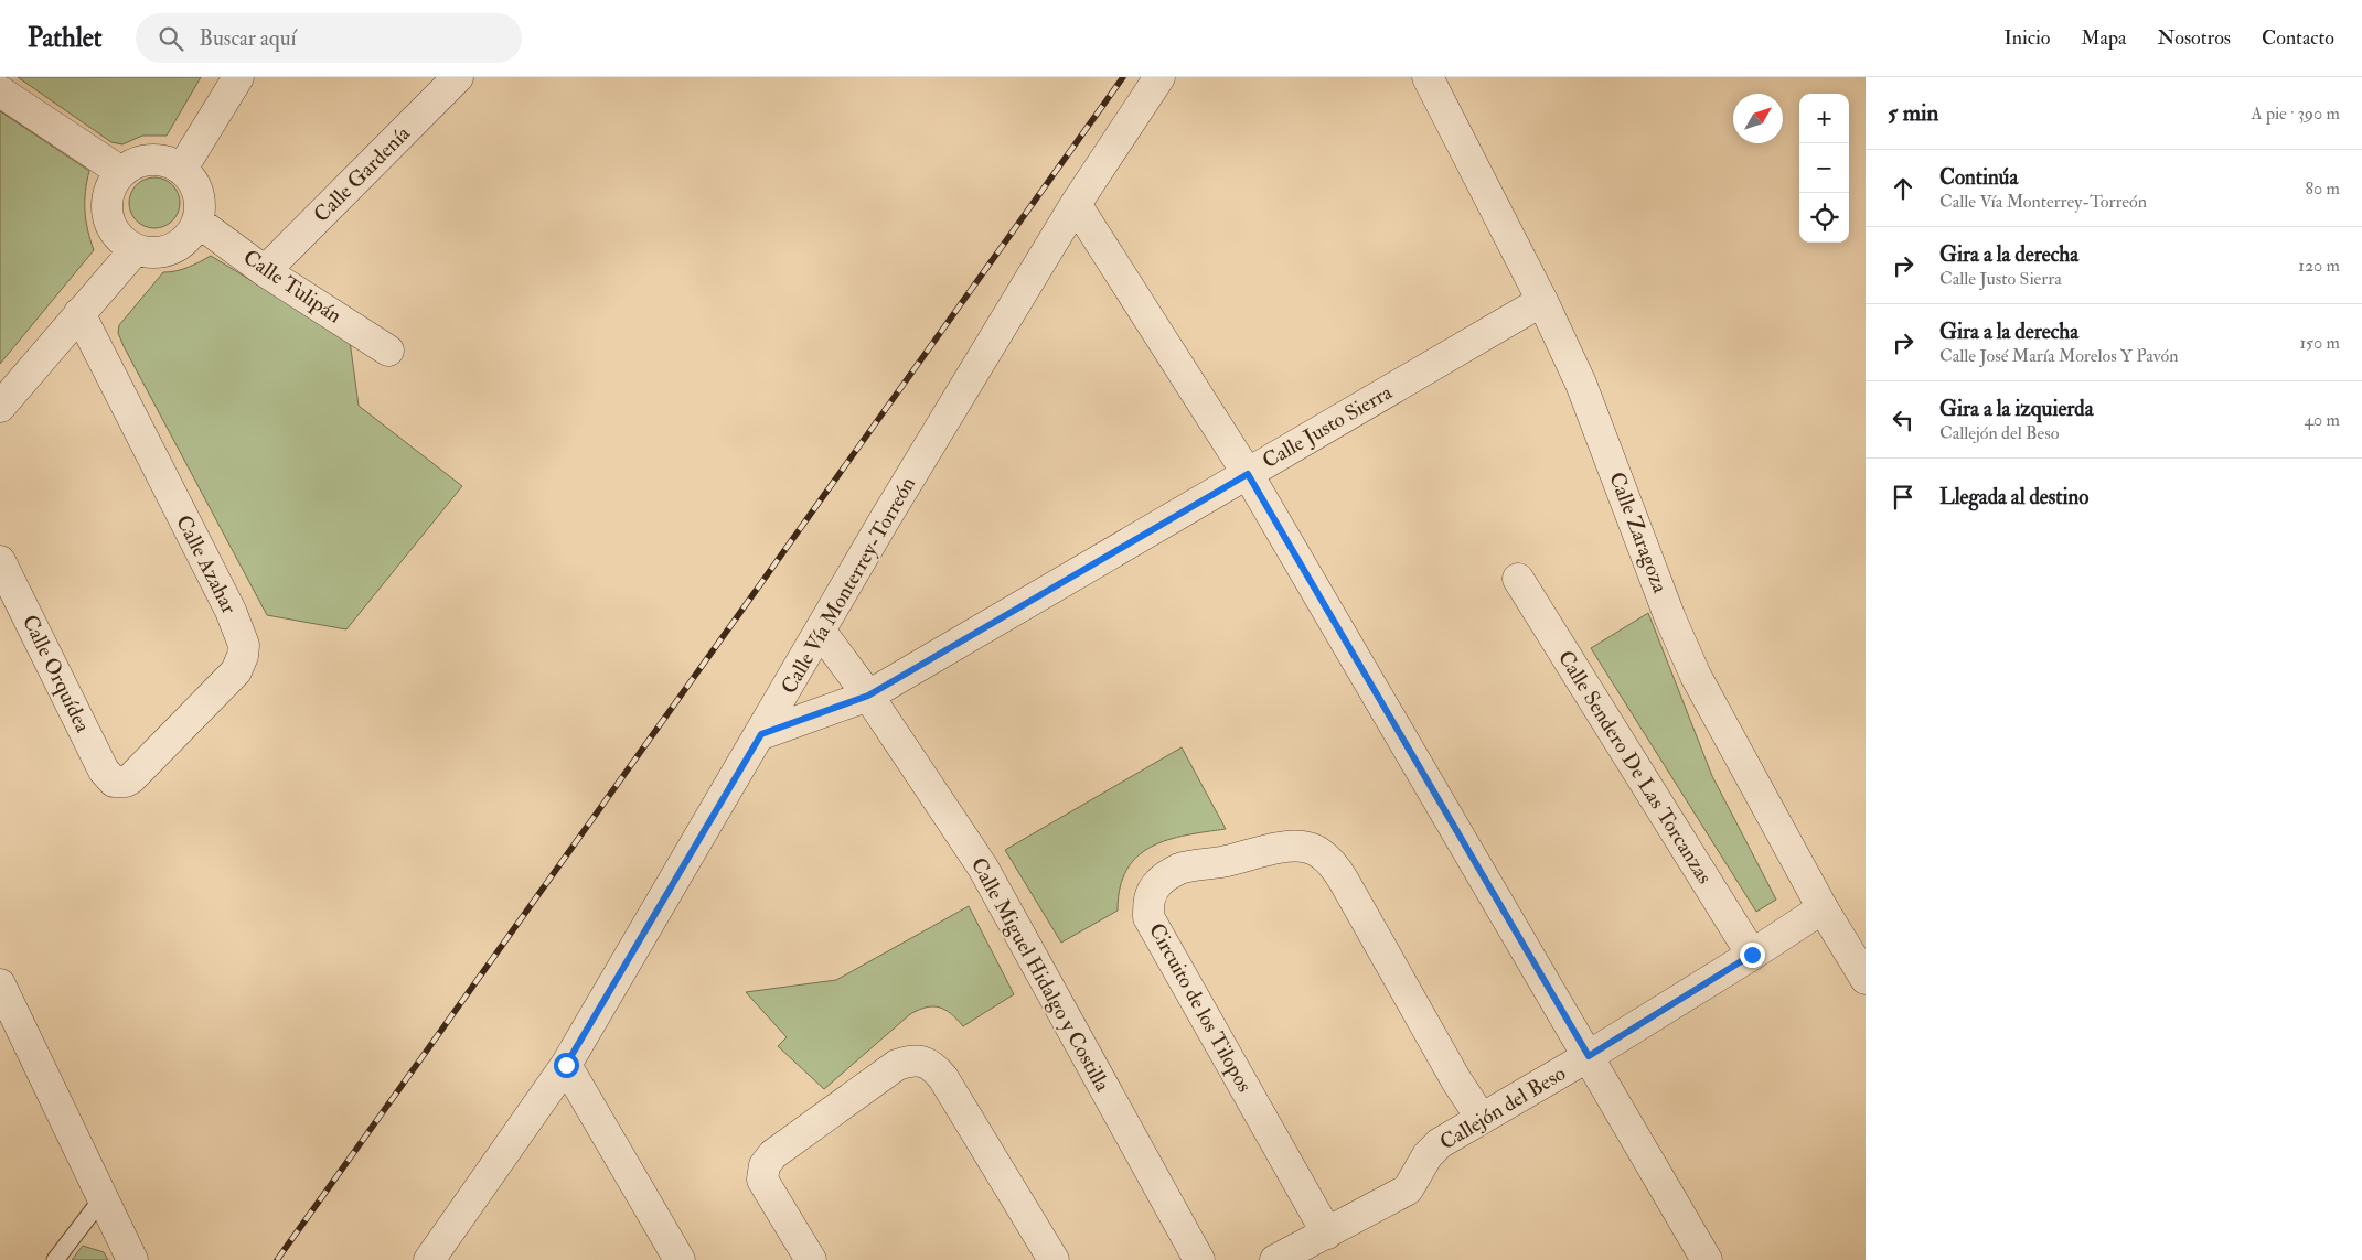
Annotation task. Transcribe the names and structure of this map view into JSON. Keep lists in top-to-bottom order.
{
  "streets": {
    "street": [
      "Calle Gardenía",
      "Calle Tulipán",
      "Calle Justo Sierra",
      "Calle Zaragoza",
      "Calle Azahar",
      "Calle Vía Monterrey-Torreón",
      "Calle Orquídea",
      "Calle Sendero De Las Torcanzas",
      "Calle Miguel Hidalgo y Costilla",
      "Circuito de los Tilopos",
      "Callejón del Beso"
    ]
  },
  "crossings": [
    ["Calle Gardenía", "Calle Tulipán"],
    ["Calle Justo Sierra", "Calle Zaragoza"],
    ["Calle Justo Sierra", "Calle Vía Monterrey-Torreón"],
    ["Calle Justo Sierra", "Calle Miguel Hidalgo y Costilla"],
    ["Calle Zaragoza", "Callejón del Beso"],
    ["Calle Azahar", "Calle Orquídea"],
    ["Calle Vía Monterrey-Torreón", "Calle Miguel Hidalgo y Costilla"],
    ["Calle Sendero De Las Torcanzas", "Callejón del Beso"],
    ["Circuito de los Tilopos", "Callejón del Beso"]
  ],
  "north": "top right",
  "page": {
    "header": "Pathlet",
    "search": "Buscar aquí",
    "nav": [
      "Inicio",
      "Mapa",
      "Nosotros",
      "Contacto"
    ],
    "heading": ["5 min", "A pie · 390 m"],
    "map_buttons": ["+", "−"],
    "list": [
      ["Continúa", "Calle Vía Monterrey-Torreón", "80 m"],
      ["Gira a la derecha", "Calle Justo Sierra", "120 m"],
      ["Gira a la derecha", "Calle José María Morelos Y Pavón", "150 m"],
      ["Gira a la izquierda", "Callejón del Beso", "40 m"],
      "Llegada al destino"
    ]
  }
}
